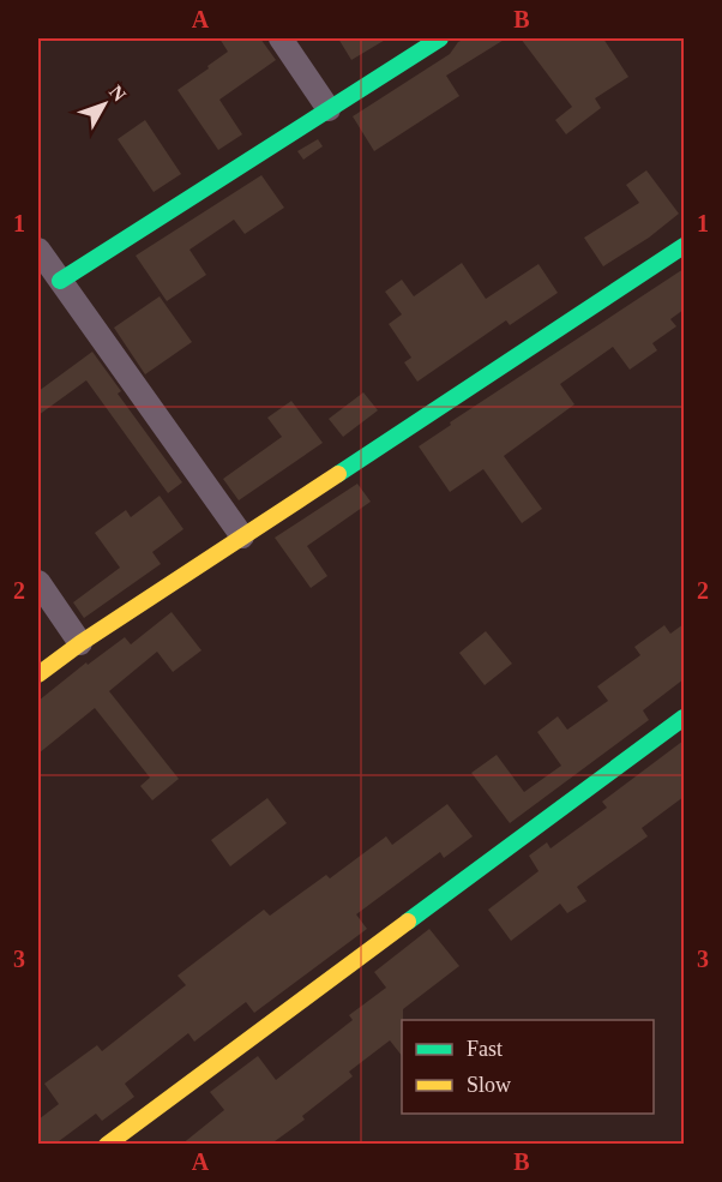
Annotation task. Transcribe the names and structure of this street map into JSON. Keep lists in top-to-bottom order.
{
  "legend": ["Fast", "Slow"],
  "north": "top right",
  "grid": {
    "columns": ["A", "B"],
    "rows": ["1", "2", "3"]
  }
}
